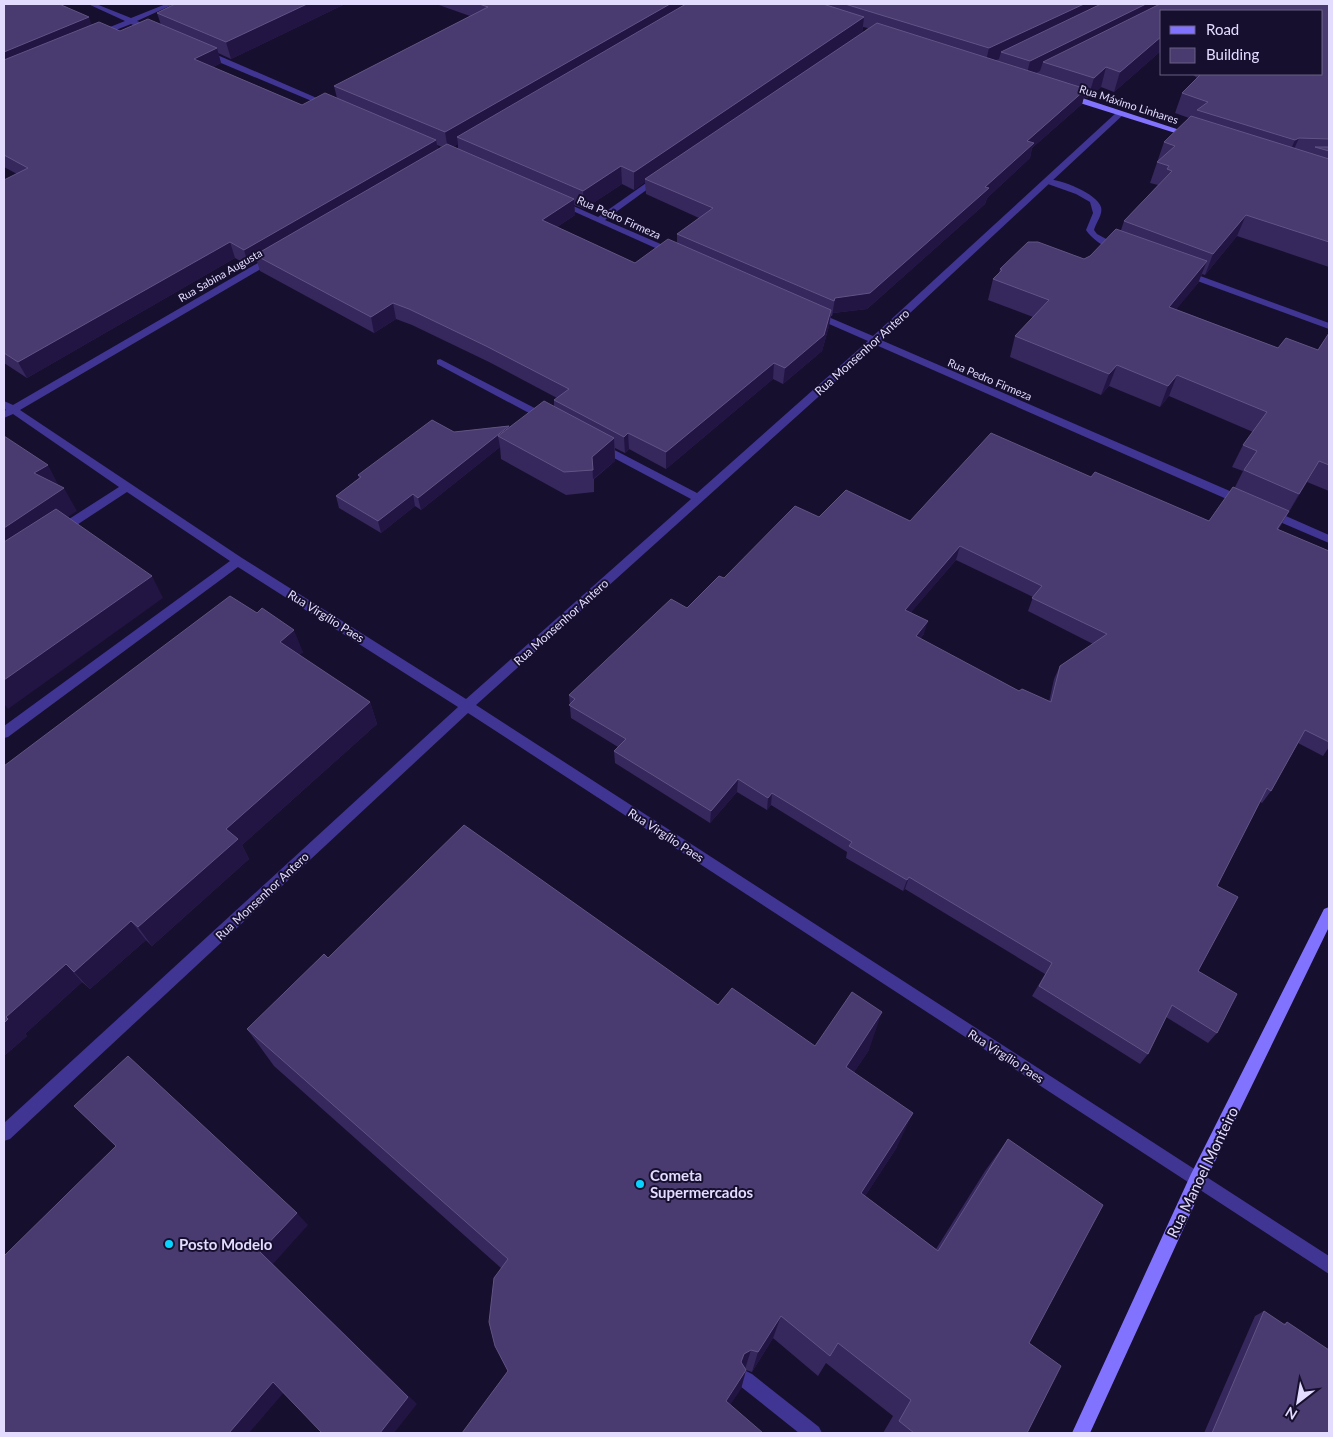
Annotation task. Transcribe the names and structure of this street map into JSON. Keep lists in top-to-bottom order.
{
  "streets": {
    "street": [
      "Rua Máximo Linhares",
      "Rua Pedro Firmeza",
      "Rua Sabina Augusta",
      "Rua Monsenhor Antero",
      "Rua Virgílio Paes",
      "Rua Manoel Monteiro"
    ]
  },
  "crossings": [
    ["Rua Máximo Linhares", "Rua Monsenhor Antero"],
    ["Rua Pedro Firmeza", "Rua Monsenhor Antero"],
    ["Rua Sabina Augusta", "Rua Virgílio Paes"],
    ["Rua Monsenhor Antero", "Rua Virgílio Paes"],
    ["Rua Virgílio Paes", "Rua Manoel Monteiro"]
  ],
  "places": ["Cometa Supermercados", "Posto Modelo"],
  "legend": ["Road", "Building"],
  "north": "bottom left"
}
